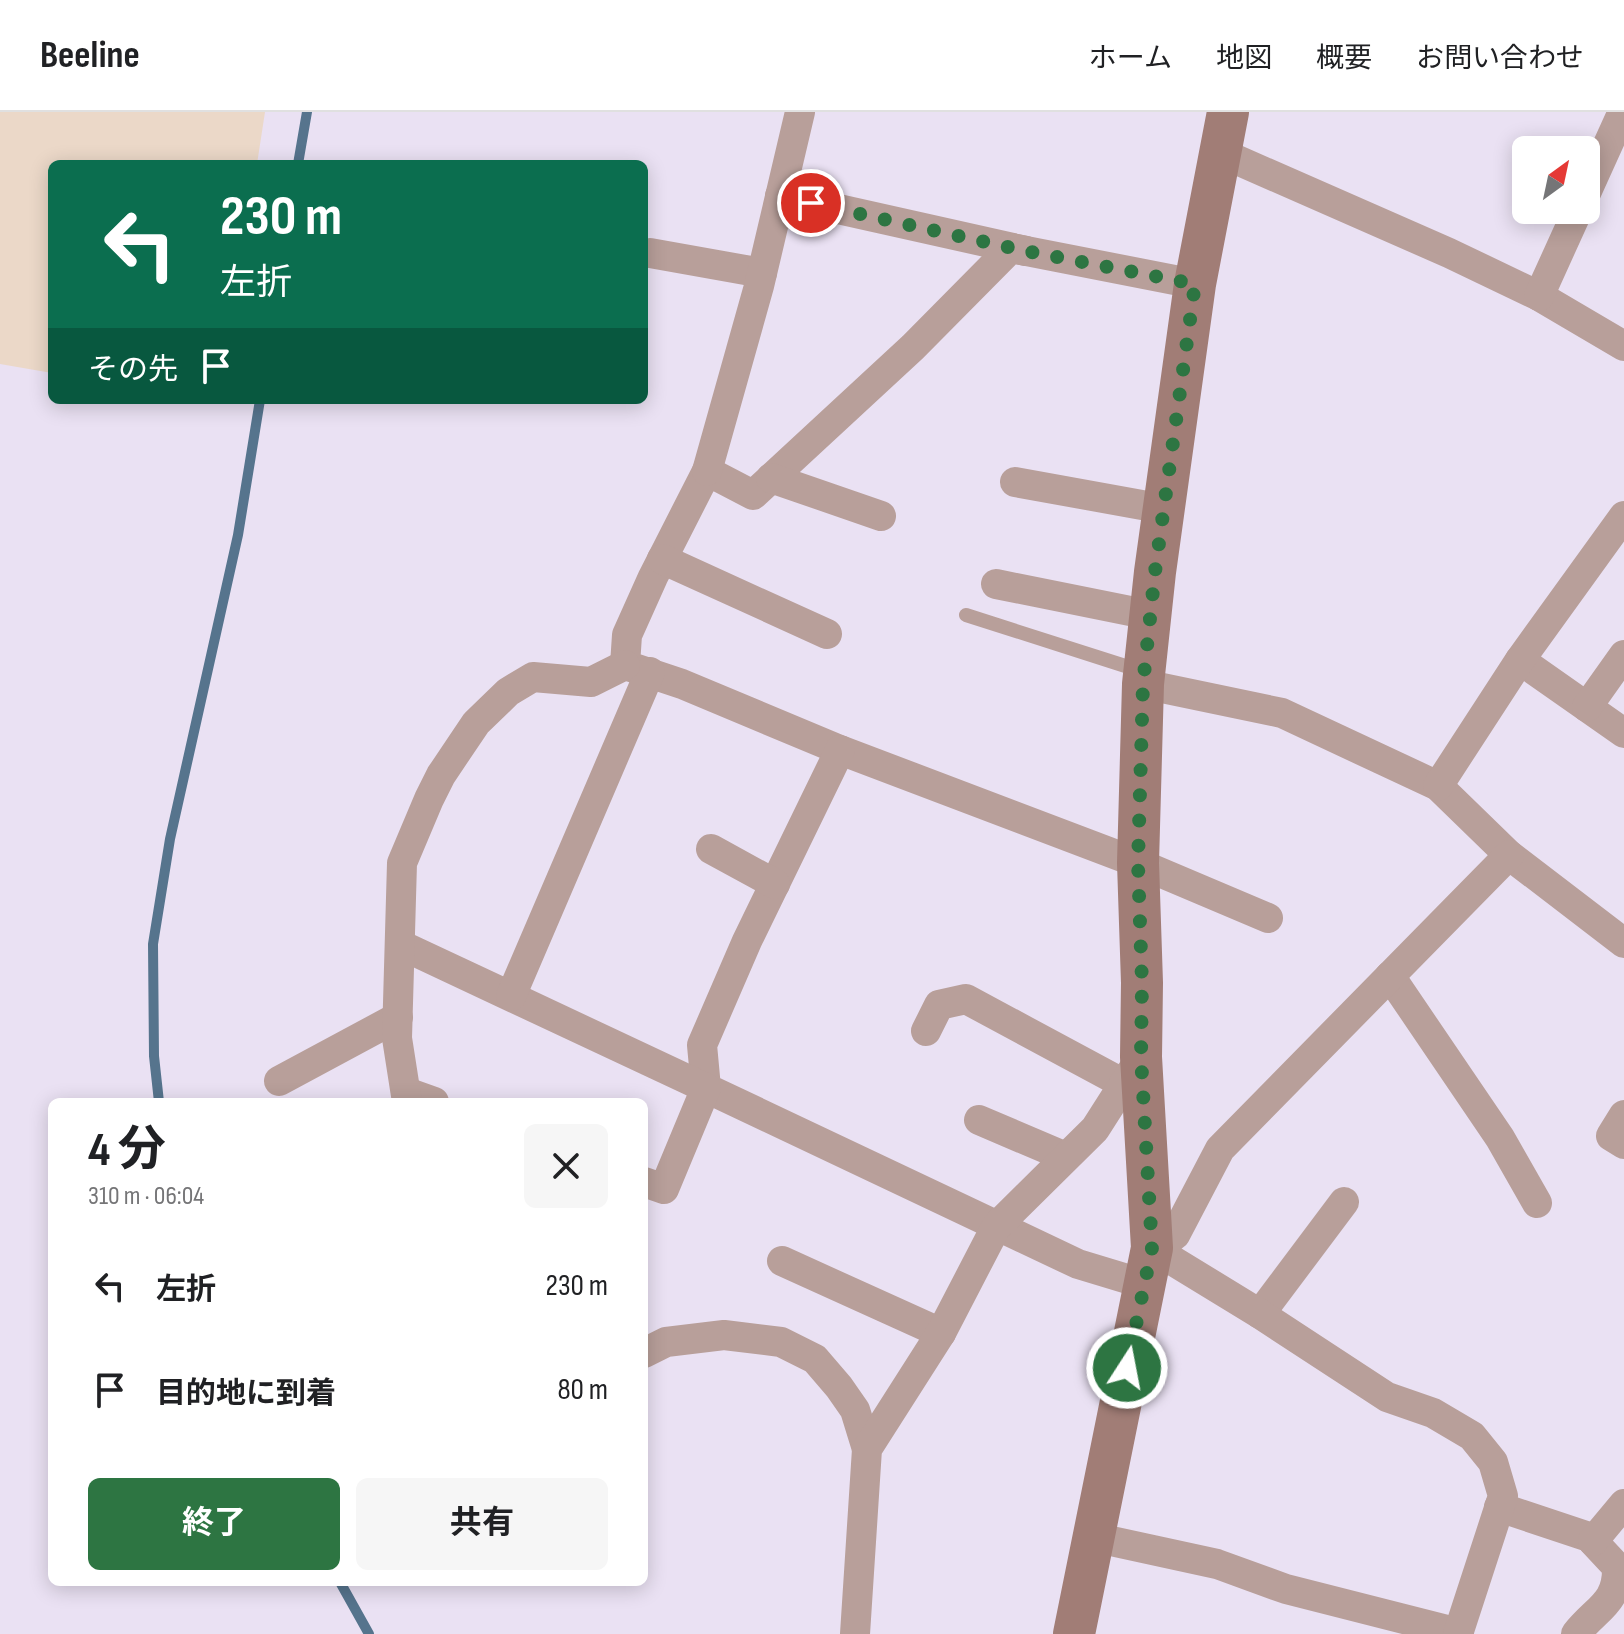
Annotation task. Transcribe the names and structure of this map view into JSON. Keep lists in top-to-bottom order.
{
  "north": "top right",
  "page": {
    "header": "Beeline",
    "nav": [
      "ホーム",
      "地図",
      "概要",
      "お問い合わせ"
    ],
    "turn": ["230 m", "左折"],
    "then": "その先",
    "heading": ["4 分", "310 m · 06:04"],
    "list": [
      {
        "name": "左折",
        "value": "230 m"
      },
      {
        "name": "目的地に到着",
        "value": "80 m"
      }
    ],
    "buttons": ["終了", "共有"]
  }
}
